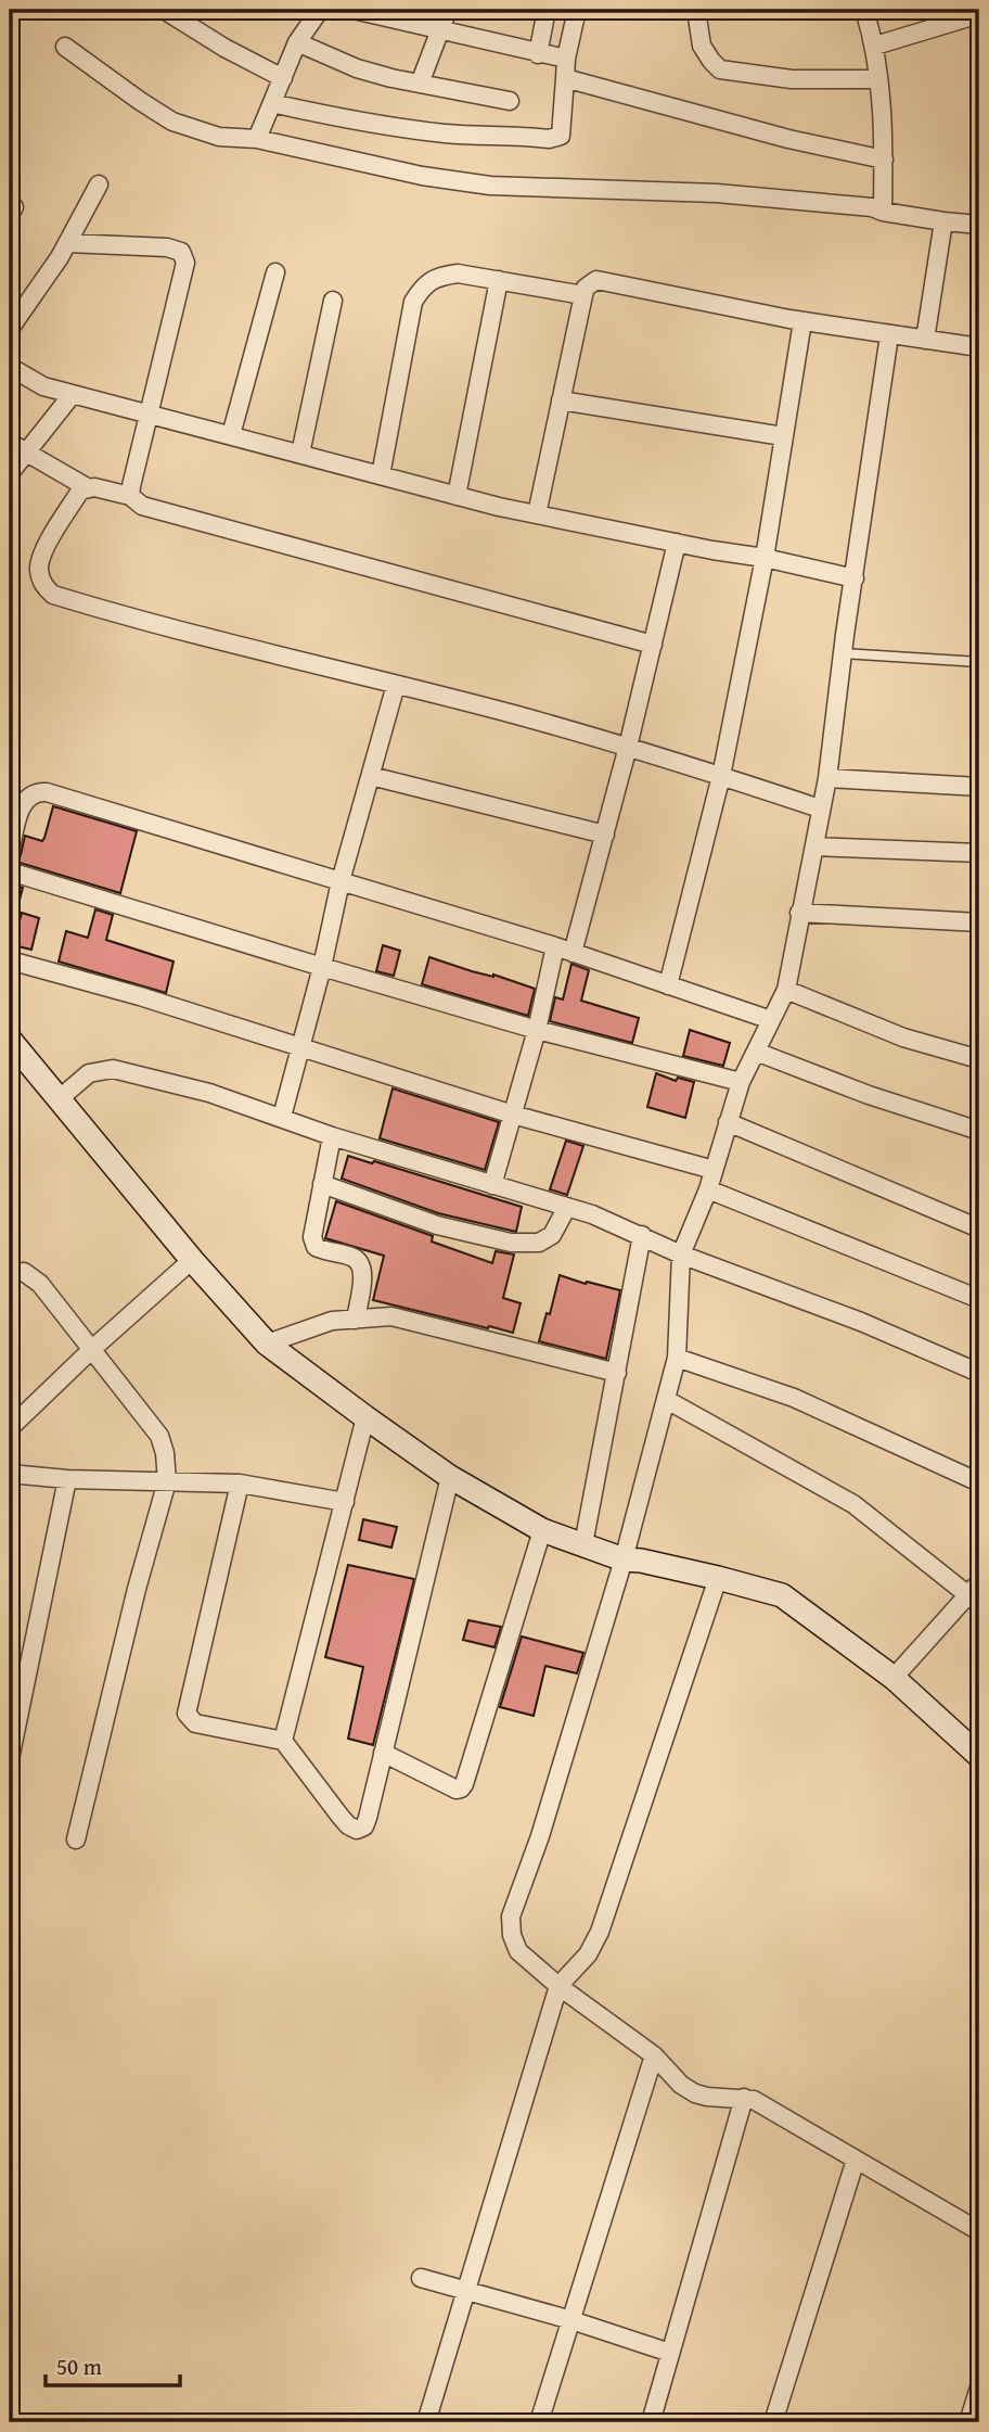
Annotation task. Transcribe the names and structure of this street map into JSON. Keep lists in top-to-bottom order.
{
  "scale_bar": "50 m"
}
